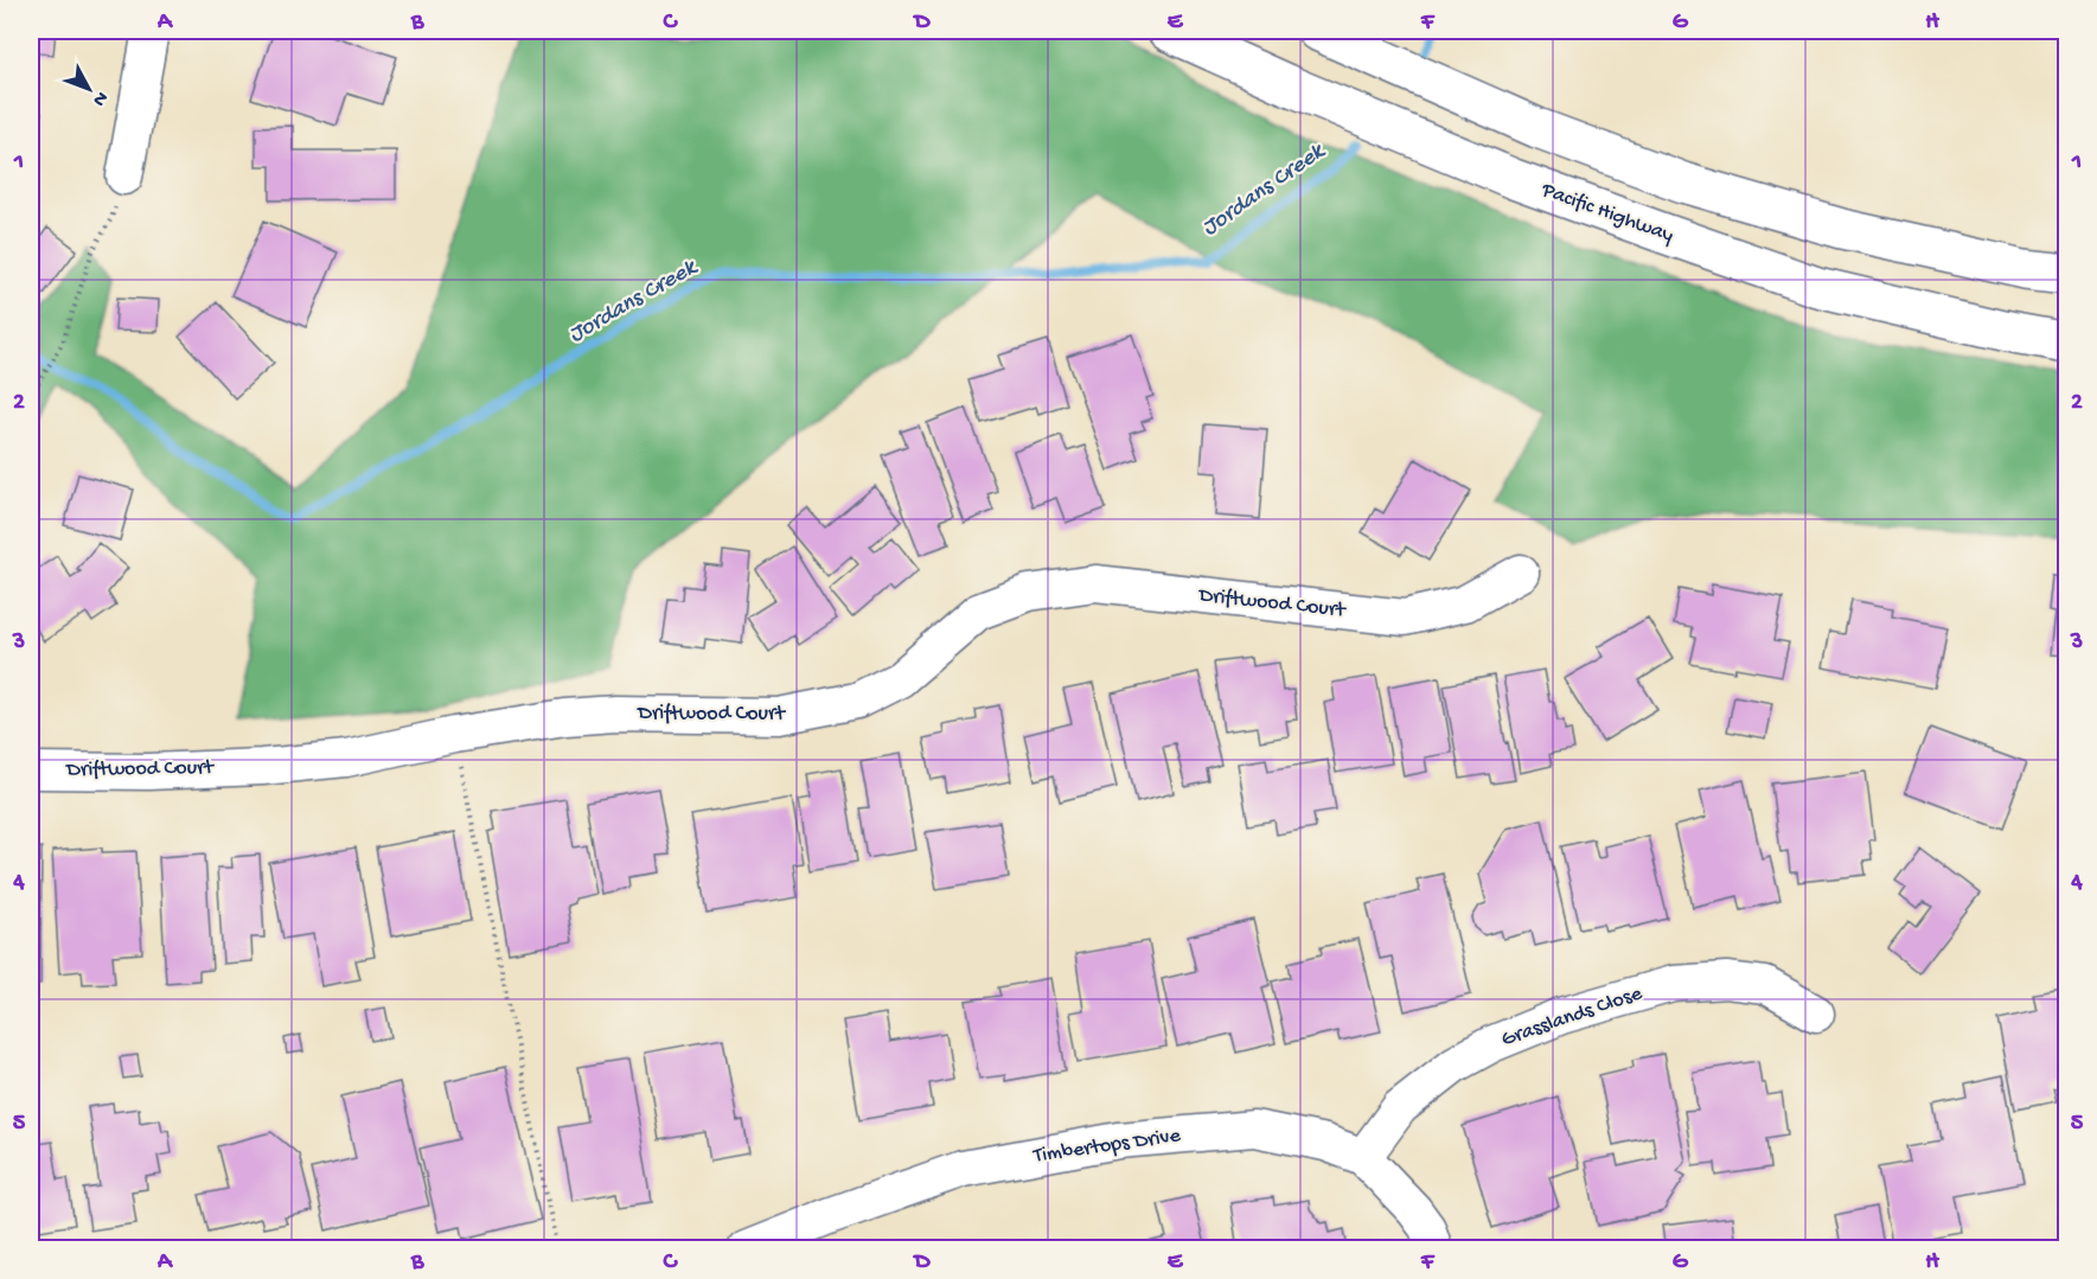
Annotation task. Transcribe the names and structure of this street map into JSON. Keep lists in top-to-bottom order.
{
  "streets": {
    "highway": ["Pacific Highway"],
    "street": ["Driftwood Court", "Grasslands Close", "Timbertops Drive"]
  },
  "crossings": [
    ["Grasslands Close", "Timbertops Drive"]
  ],
  "water": ["Jordans Creek"],
  "north": "bottom right",
  "grid": {
    "columns": [
      "A",
      "B",
      "C",
      "D",
      "E",
      "F",
      "G",
      "H"
    ],
    "rows": [
      "1",
      "2",
      "3",
      "4",
      "5"
    ]
  }
}
